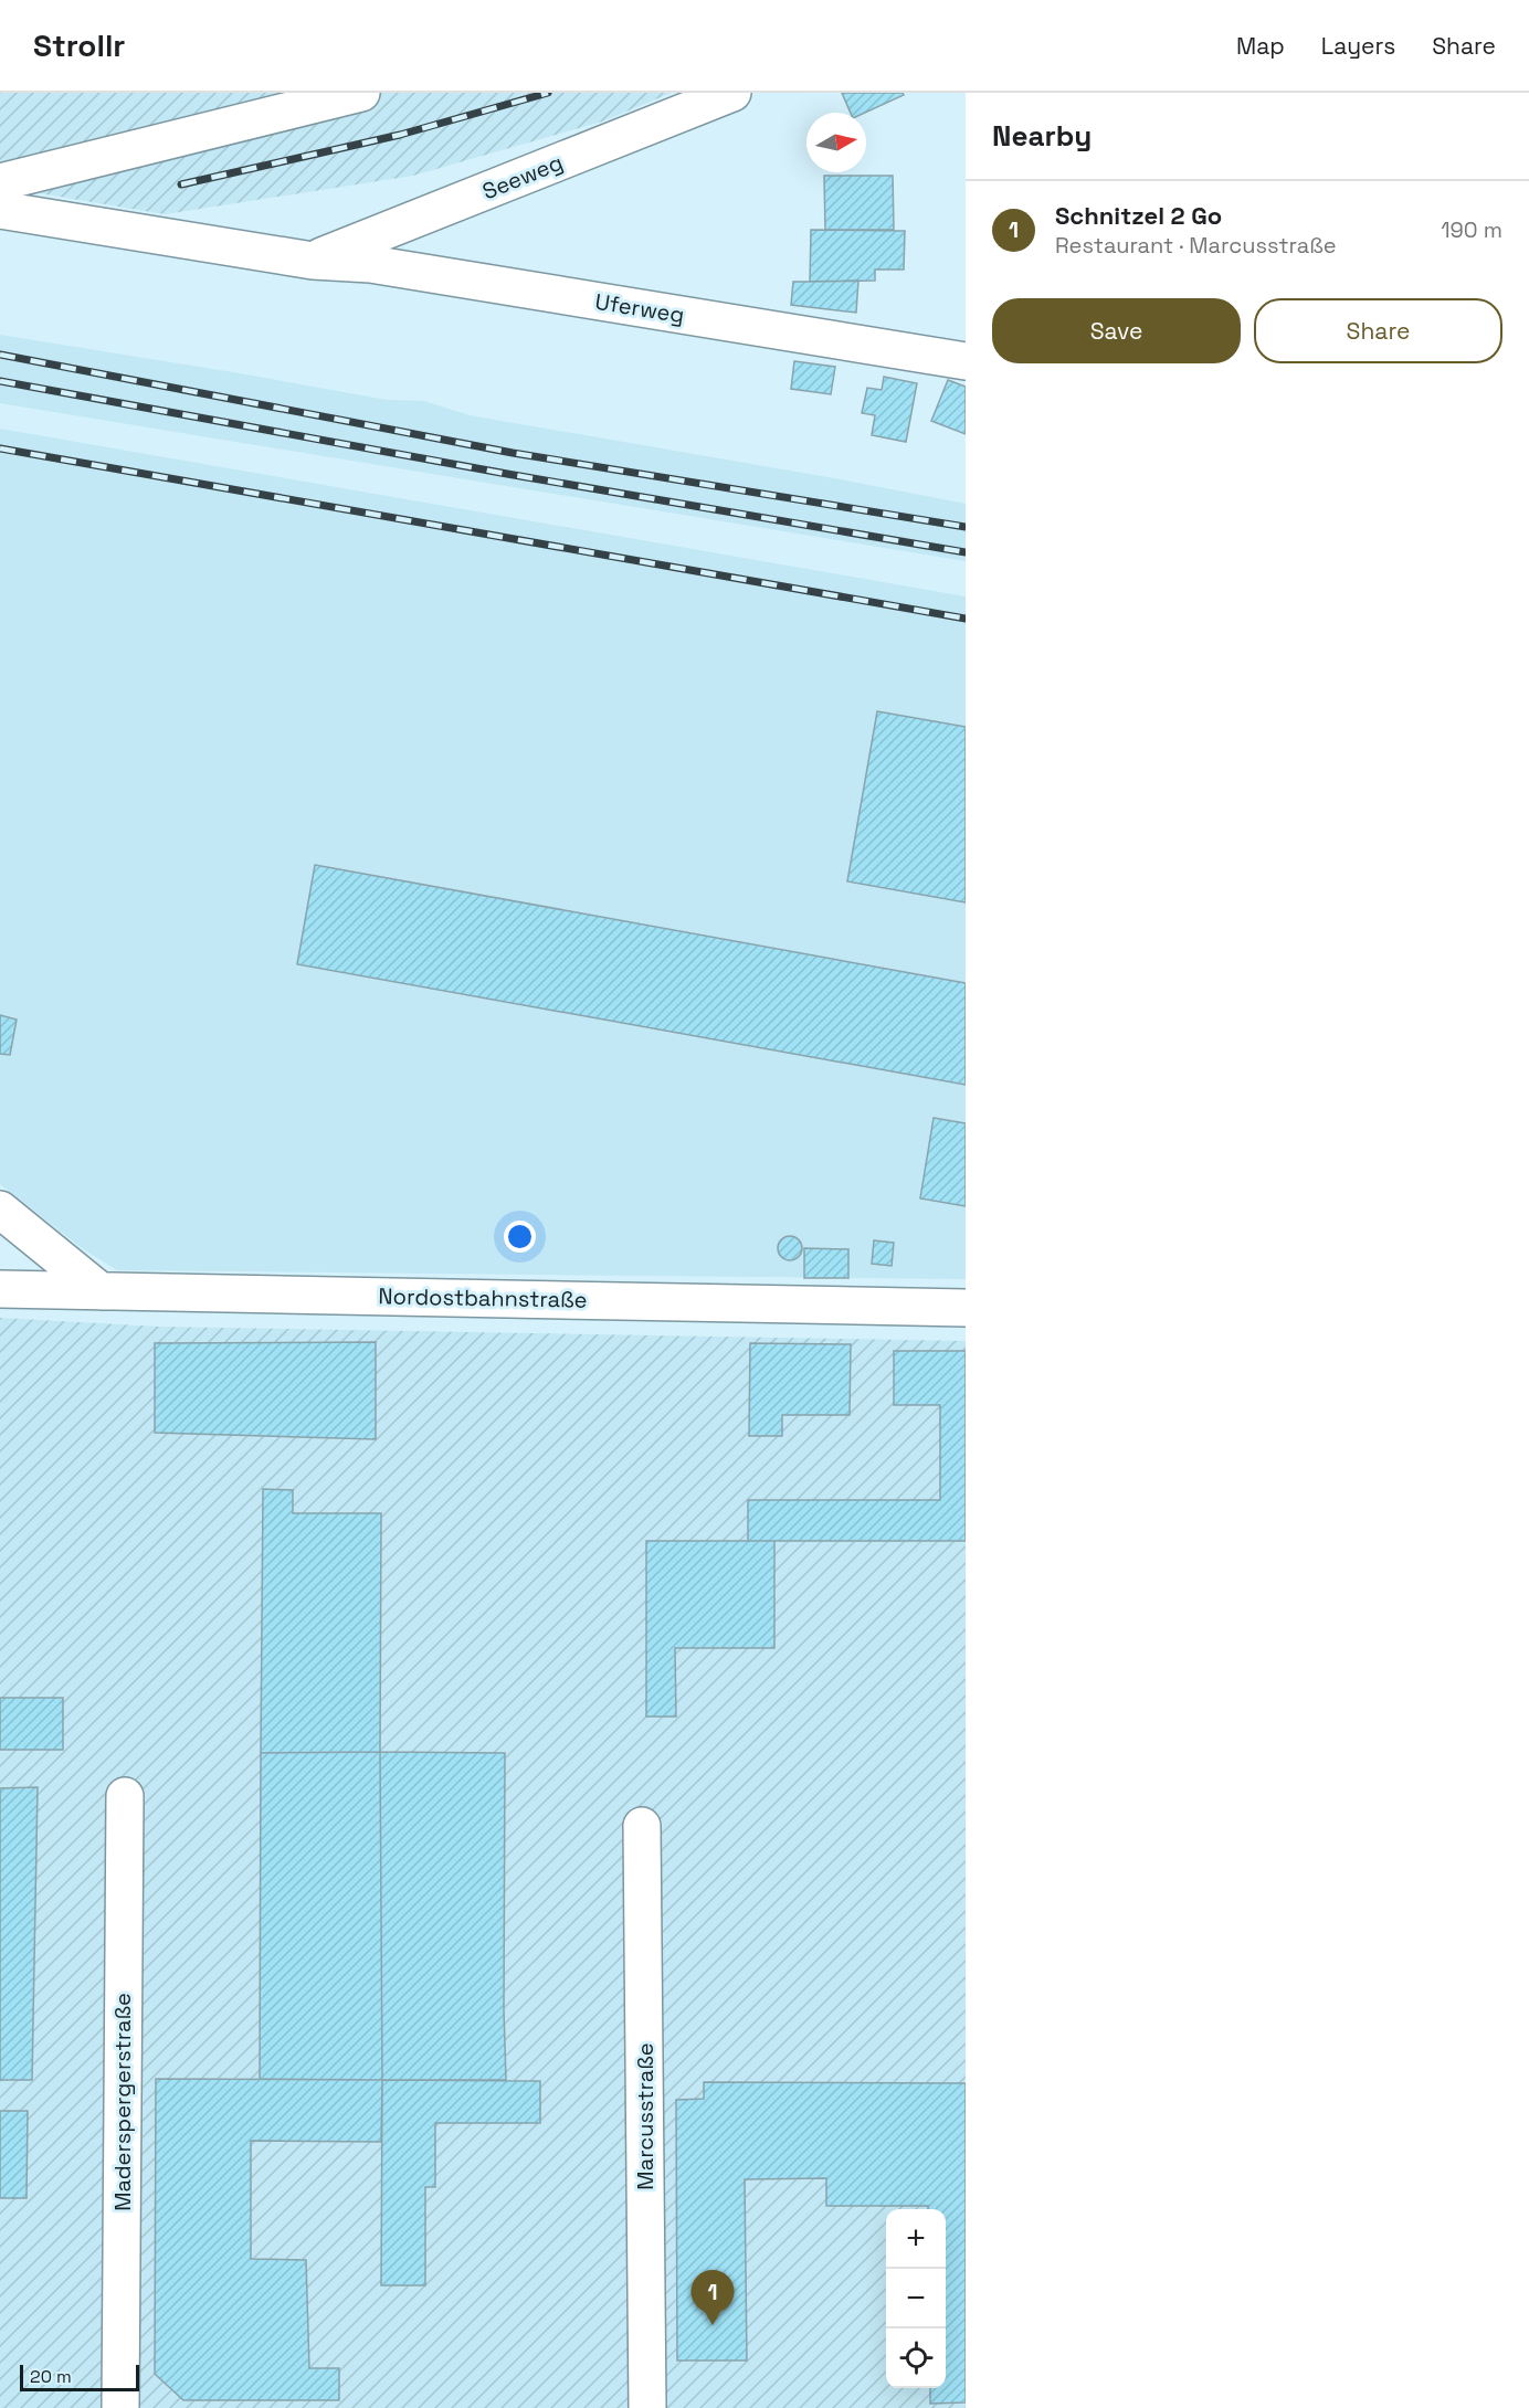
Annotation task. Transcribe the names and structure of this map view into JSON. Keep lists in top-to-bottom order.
{
  "streets": {
    "street": [
      "Seeweg",
      "Uferweg",
      "Nordostbahnstraße",
      "Maderspergerstraße",
      "Marcusstraße"
    ]
  },
  "crossings": [
    ["Seeweg", "Uferweg"]
  ],
  "scale_bar": "20 m",
  "north": "right",
  "page": {
    "header": "Strollr",
    "nav": ["Map", "Layers", "Share"],
    "heading": "Nearby",
    "list": [
      {
        "mark": "1",
        "name": "Schnitzel 2 Go",
        "note": "Restaurant · Marcusstraße",
        "value": "190 m"
      }
    ],
    "buttons": ["Save", "Share"],
    "map_buttons": ["+", "−"],
    "pins": "1",
    "scale": "20 m"
  }
}
